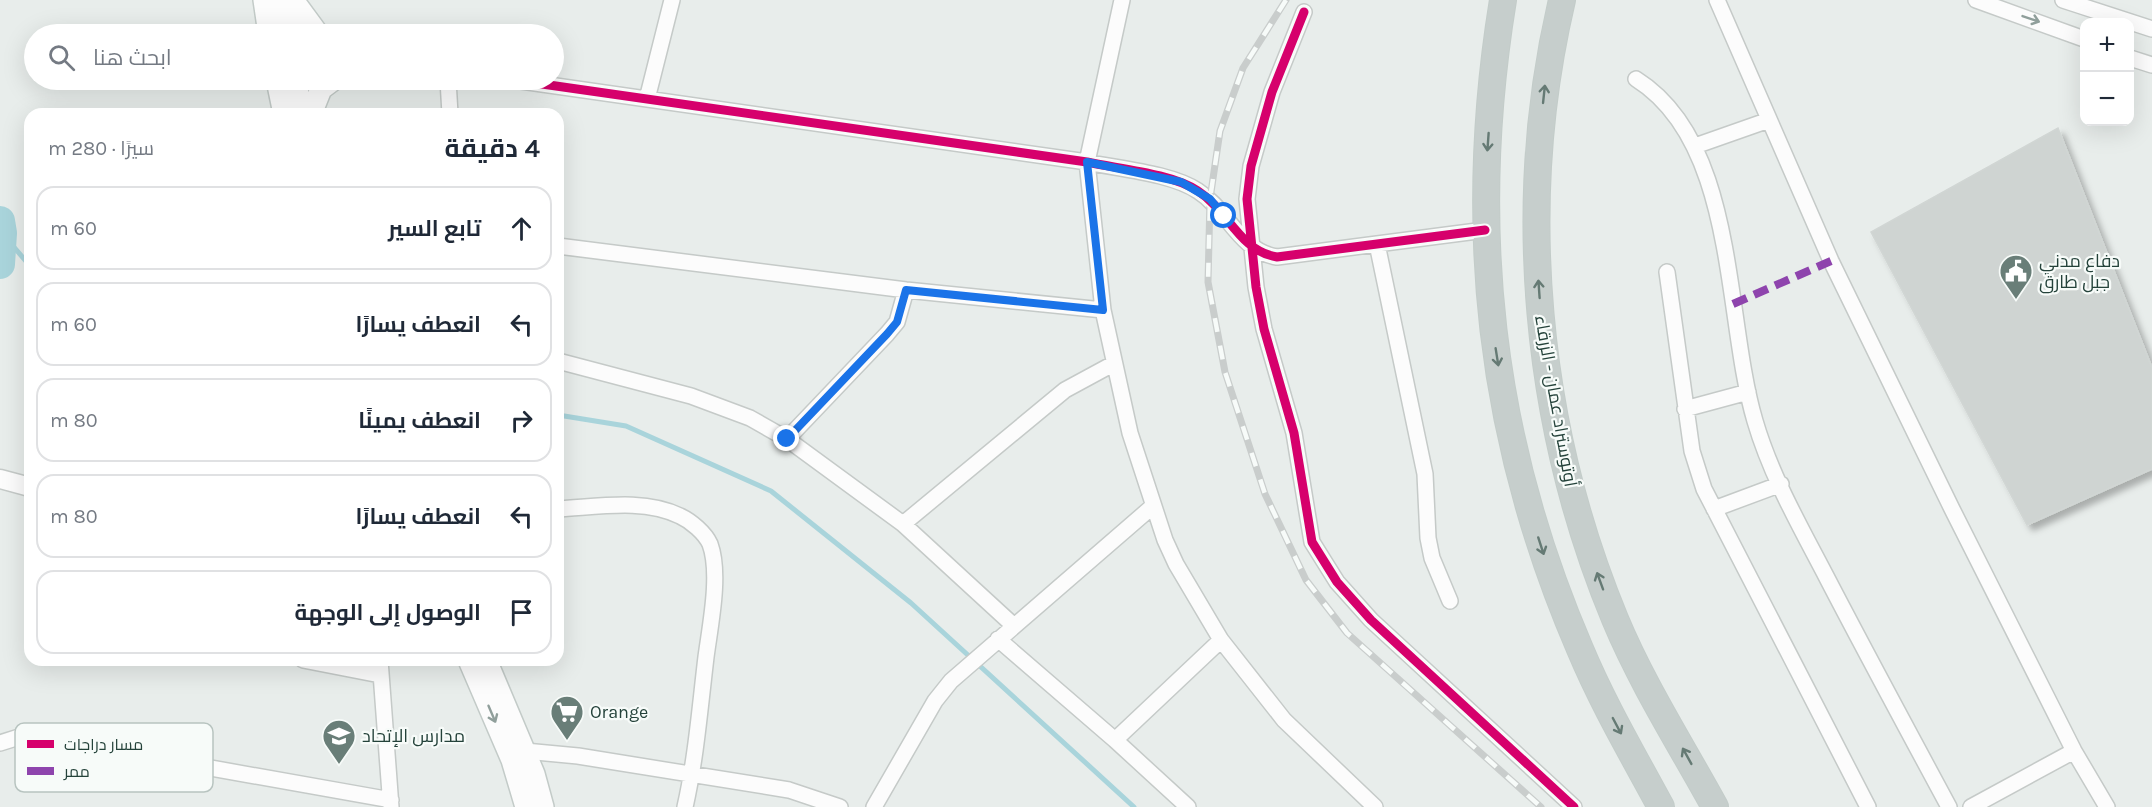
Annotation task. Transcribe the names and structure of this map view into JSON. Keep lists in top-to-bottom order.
{
  "streets": {
    "highway": ["أوتوستراد عمان - الزرقاء"]
  },
  "places": {
    "public building": ["دفاع مدني جبل طارق"],
    "supermarket": ["Orange"],
    "school or university": ["مدارس الإتحاد"]
  },
  "legend": ["مسار دراجات", "ممر"],
  "page": {
    "map_buttons": ["+", "−"],
    "search": "ابحث هنا",
    "heading": ["4 دقيقة", "سيرًا · 280 m"],
    "list": [
      ["تابع السير", "60 m"],
      ["انعطف يسارًا", "60 m"],
      ["انعطف يمينًا", "80 m"],
      ["انعطف يسارًا", "80 m"],
      "الوصول إلى الوجهة"
    ]
  }
}
